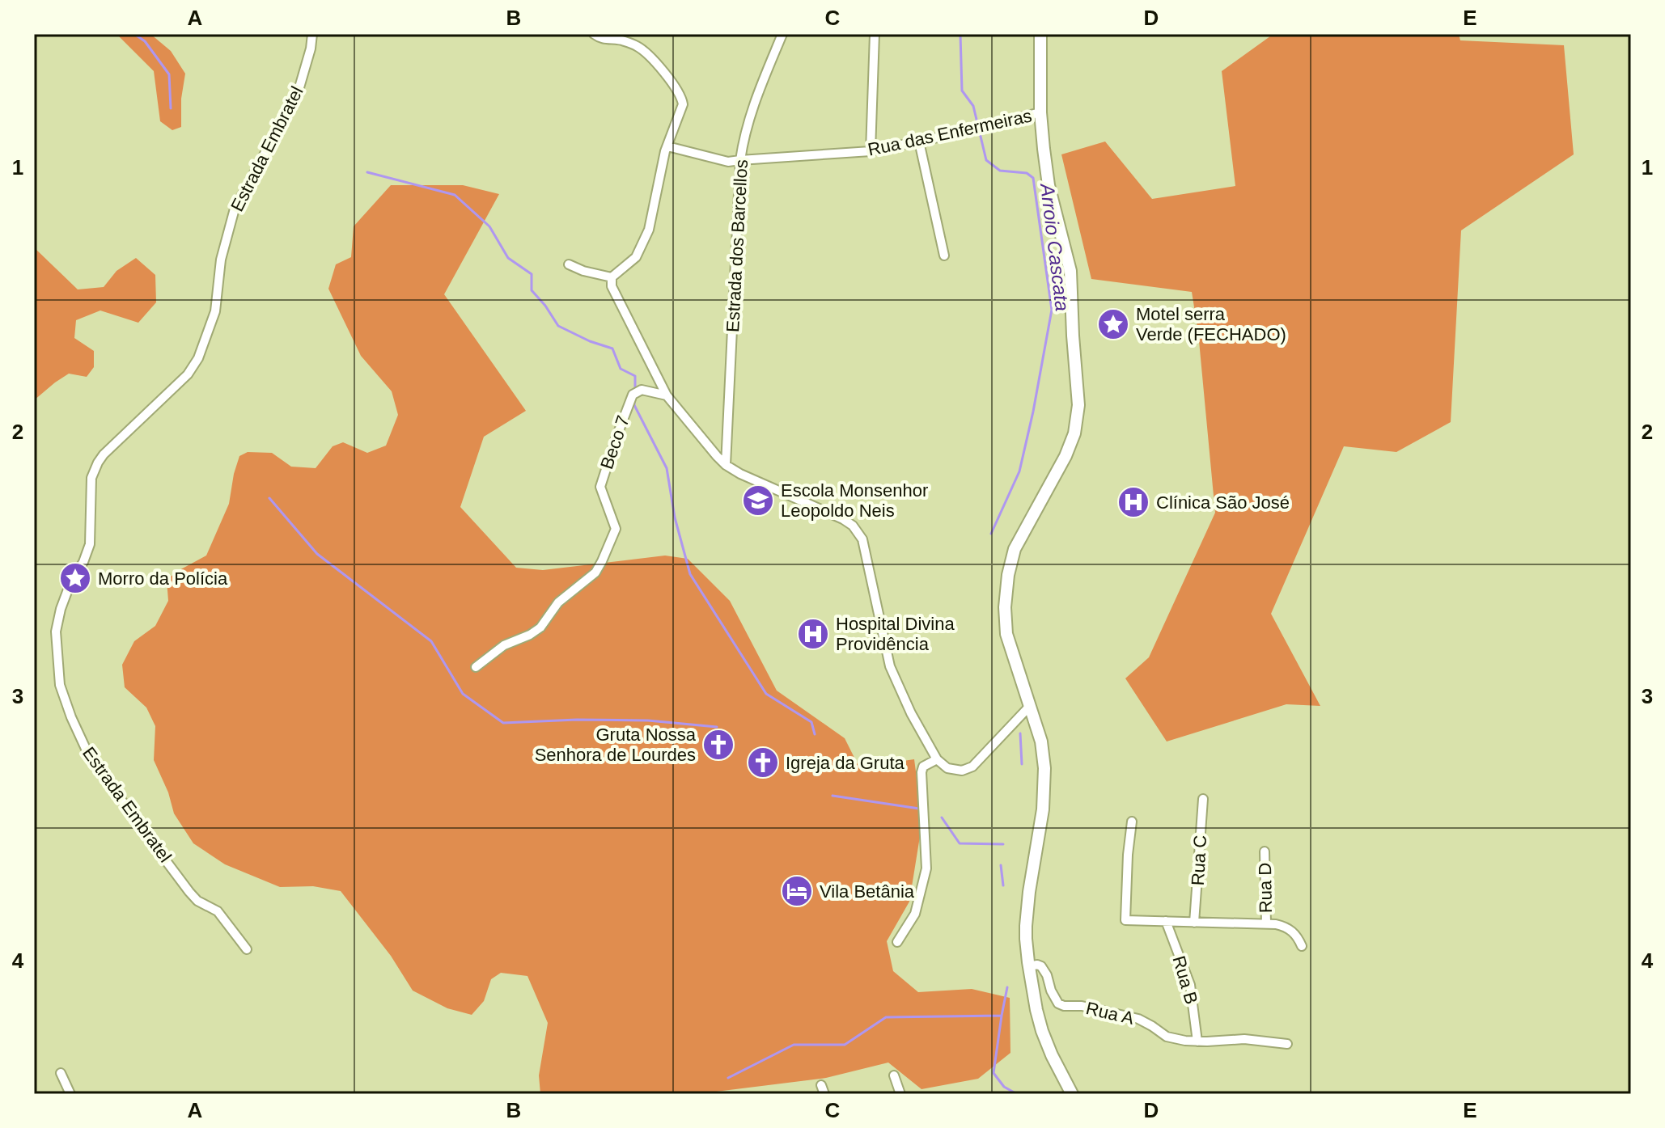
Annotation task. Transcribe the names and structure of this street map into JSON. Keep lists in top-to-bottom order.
{
  "streets": {
    "street": [
      "Rua das Enfermeiras",
      "Estrada Embratel",
      "Estrada dos Barcellos",
      "Beco 7",
      "Rua C",
      "Rua D",
      "Rua B",
      "Rua A"
    ]
  },
  "crossings": [
    ["Rua das Enfermeiras", "Estrada dos Barcellos"],
    ["Rua B", "Rua A"]
  ],
  "water": ["Arroio Cascata"],
  "places": {
    "place": ["Motel serra Verde (FECHADO)", "Morro da Polícia"],
    "school or university": ["Escola Monsenhor Leopoldo Neis"],
    "hospital": ["Clínica São José", "Hospital Divina Providência"],
    "church": ["Gruta Nossa Senhora de Lourdes", "Igreja da Gruta"],
    "hotel": ["Vila Betânia"]
  },
  "grid": {
    "columns": [
      "A",
      "B",
      "C",
      "D",
      "E"
    ],
    "rows": [
      "1",
      "2",
      "3",
      "4"
    ]
  }
}
